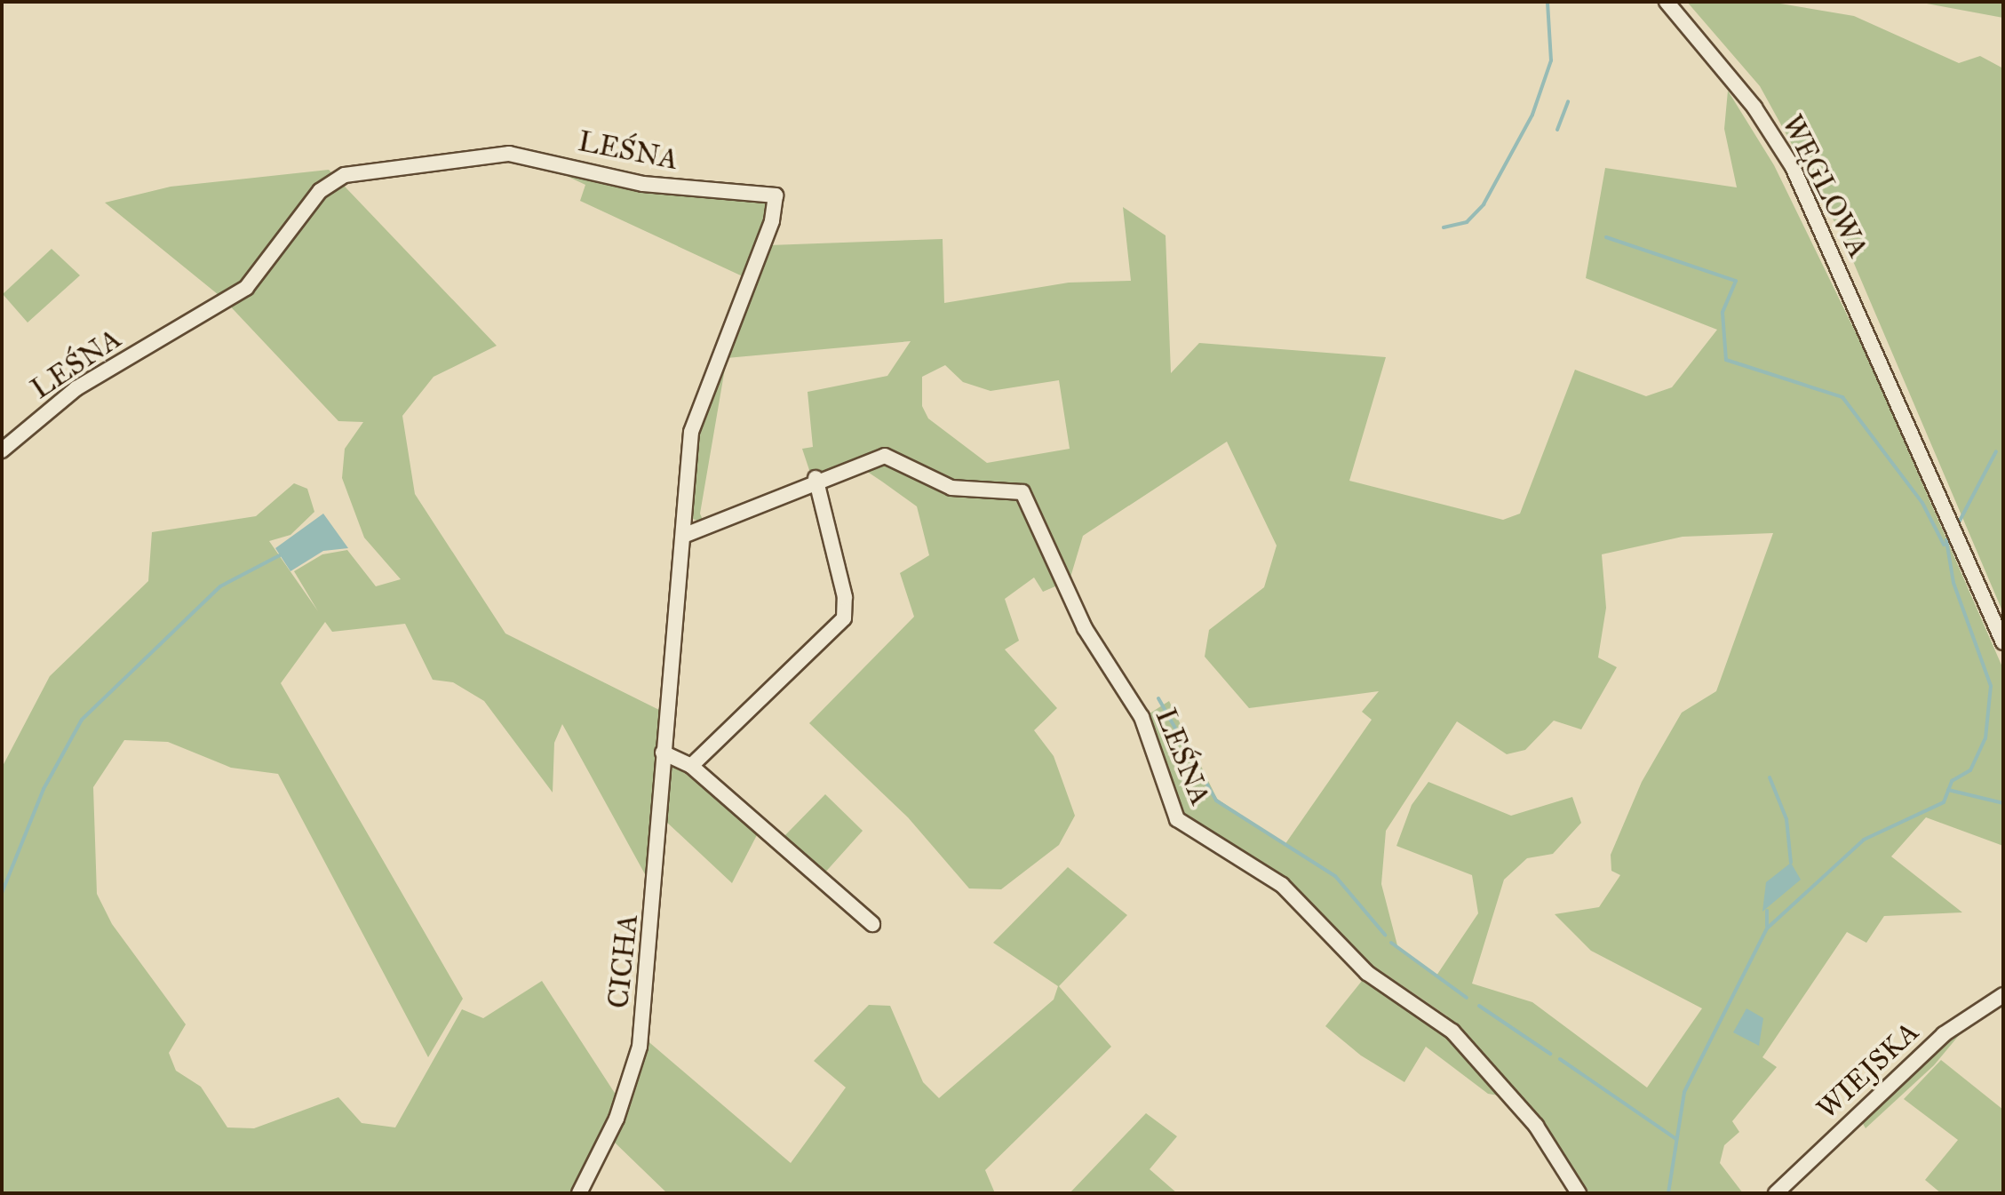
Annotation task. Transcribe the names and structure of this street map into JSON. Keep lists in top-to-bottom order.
{
  "streets": {
    "street": [
      "LEŚNA",
      "WĘGLOWA",
      "CICHA",
      "WIEJSKA"
    ]
  },
  "crossings": [
    ["LEŚNA", "CICHA"]
  ]
}
